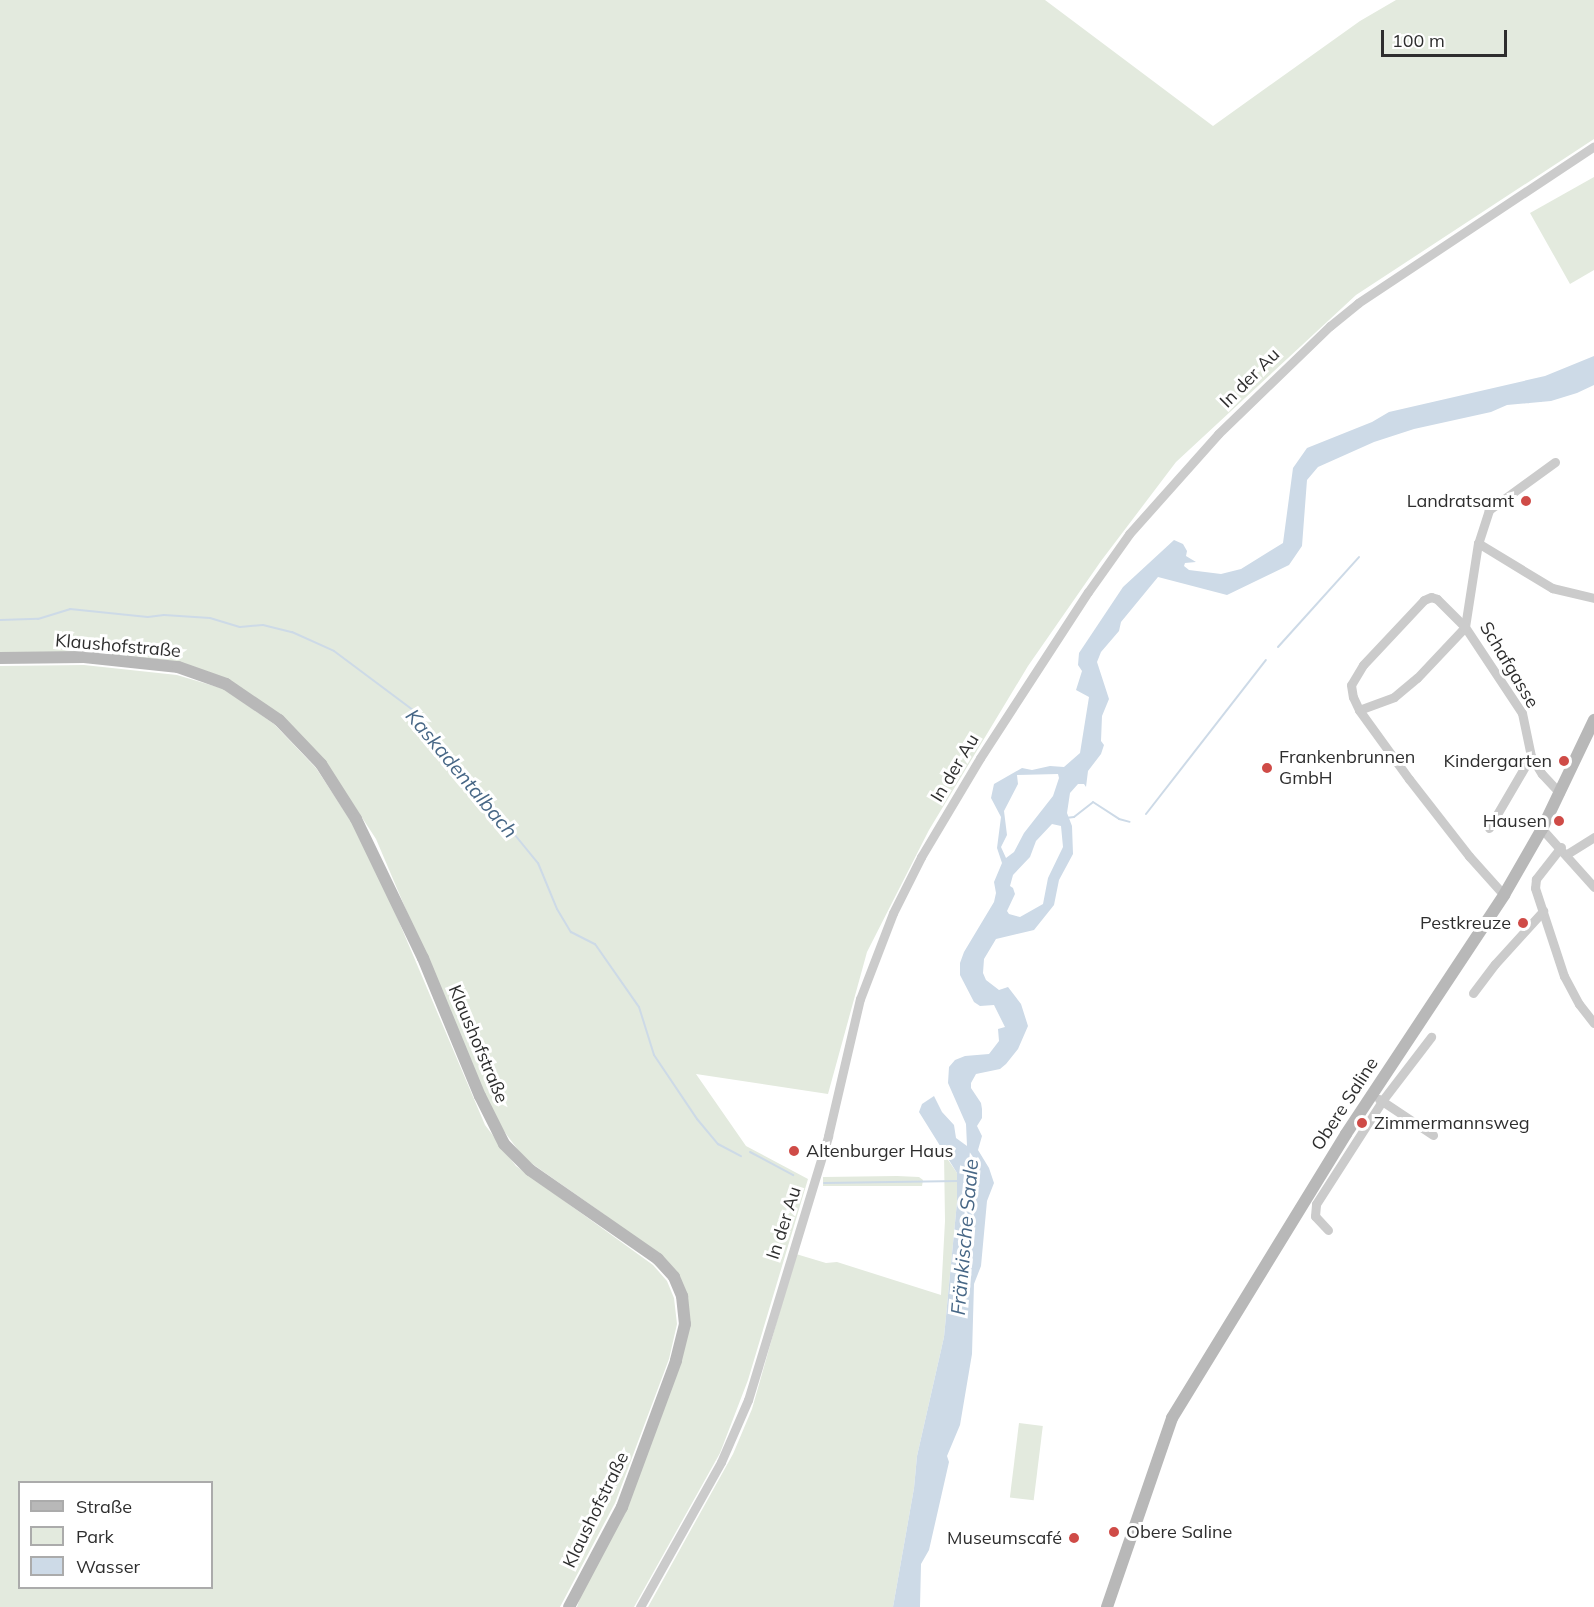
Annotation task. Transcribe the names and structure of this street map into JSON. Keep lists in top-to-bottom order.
{
  "streets": {
    "main road": ["Klaushofstraße", "Obere Saline"],
    "street": ["In der Au", "Schafgasse"]
  },
  "crossings": [
    ["Schafgasse", "Obere Saline"]
  ],
  "water": ["Kaskadentalbach", "Fränkische Saale"],
  "places": [
    "Landratsamt",
    "Kindergarten",
    "Frankenbrunnen GmbH",
    "Hausen",
    "Pestkreuze",
    "Zimmermannsweg",
    "Altenburger Haus",
    "Obere Saline",
    "Museumscafé"
  ],
  "legend": ["Straße", "Park", "Wasser"],
  "scale_bar": "100 m"
}
